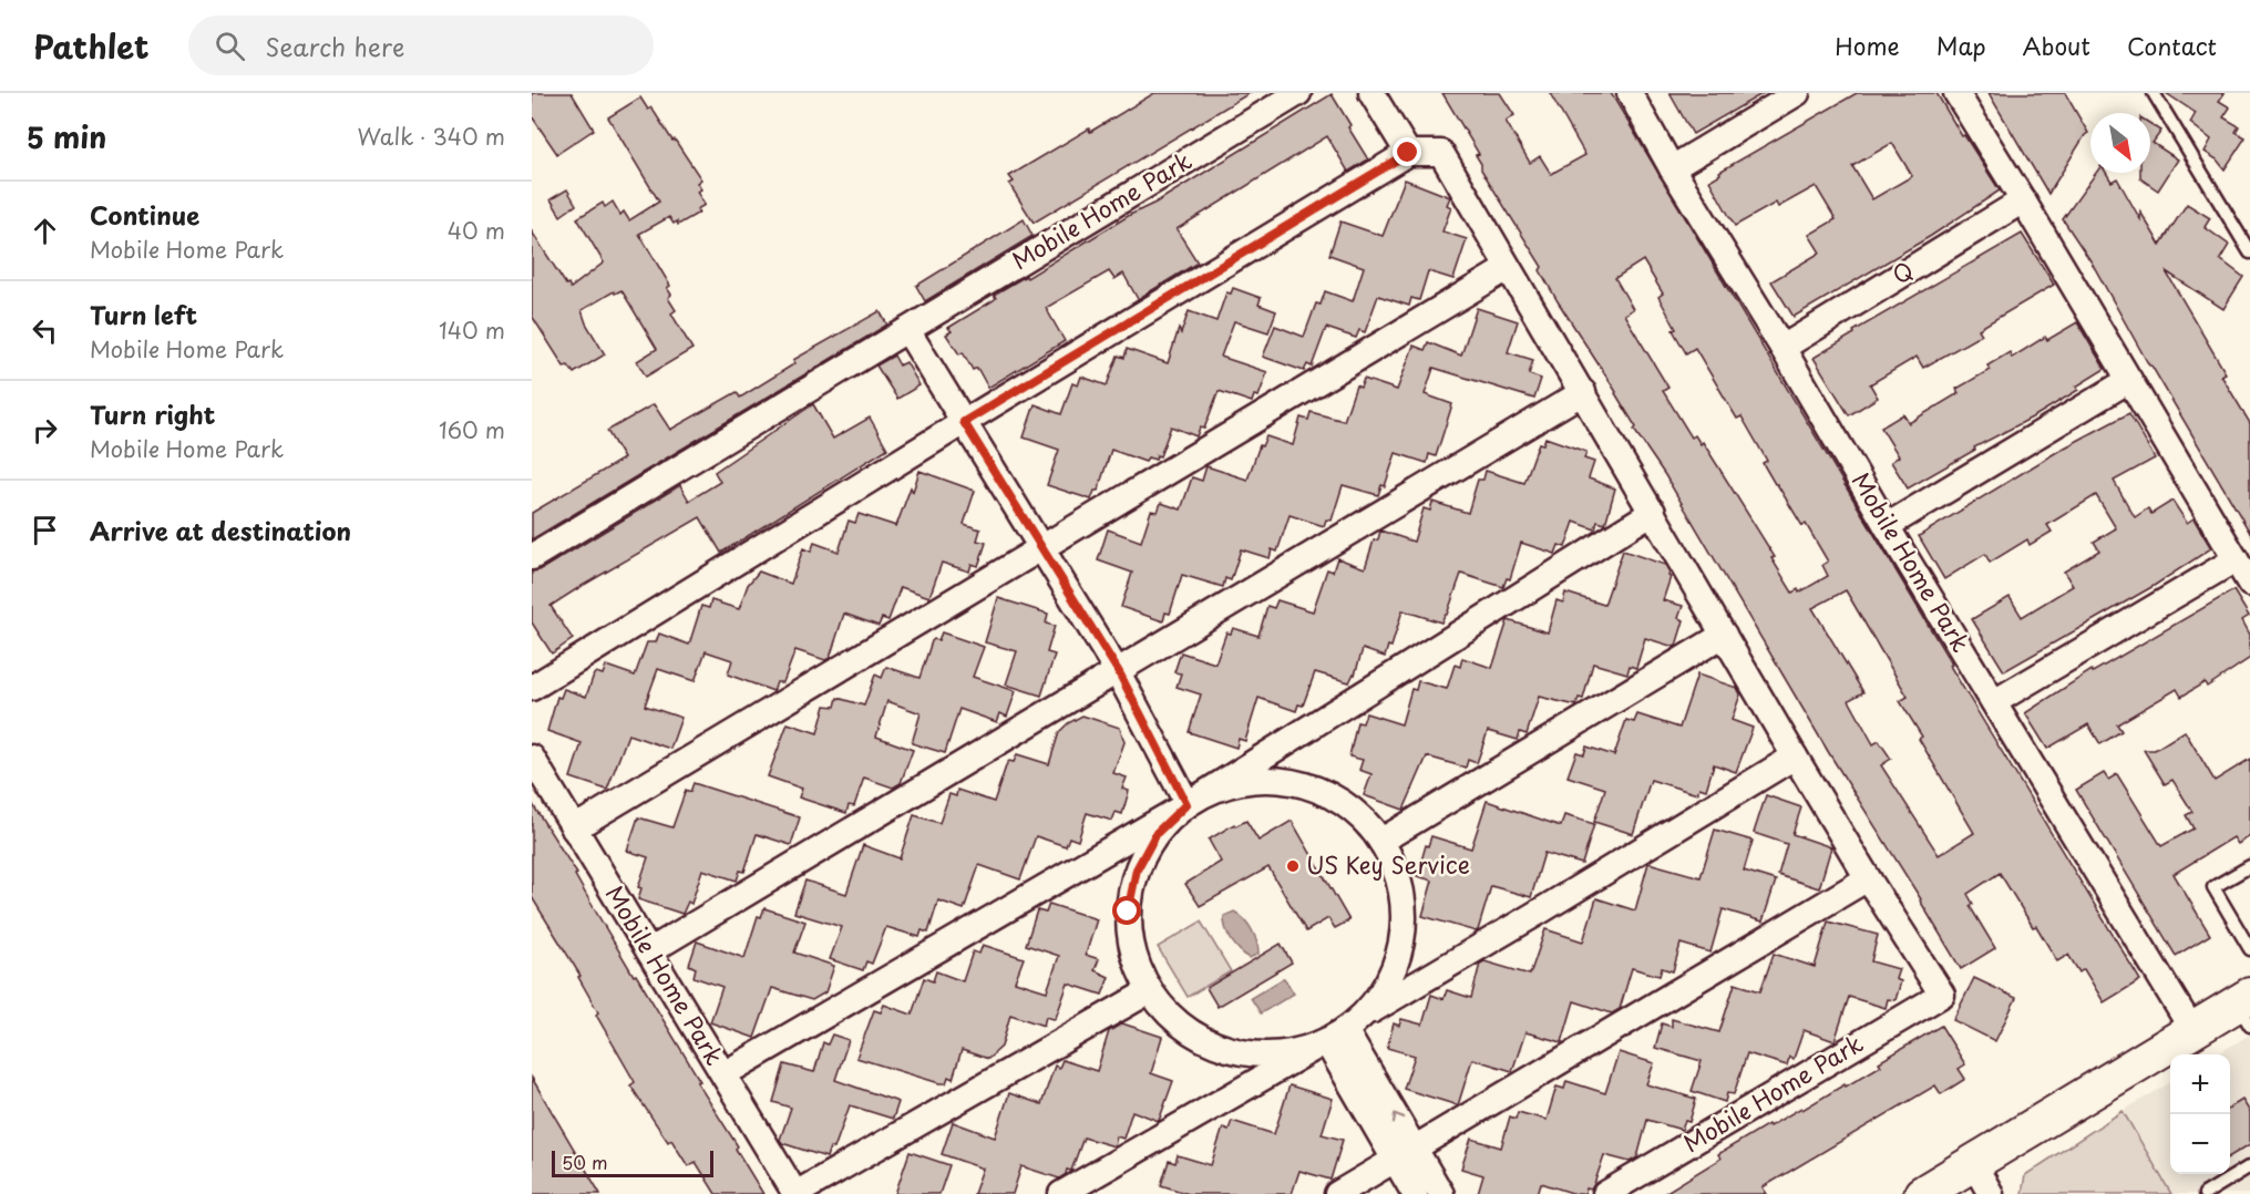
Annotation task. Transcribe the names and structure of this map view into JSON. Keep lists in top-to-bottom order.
{
  "streets": {
    "street": ["Mobile Home Park", "Q"]
  },
  "crossings": [
    ["Mobile Home Park", "Q"]
  ],
  "places": ["US Key Service"],
  "scale_bar": "50 m",
  "north": "bottom right",
  "page": {
    "header": "Pathlet",
    "search": "Search here",
    "nav": [
      "Home",
      "Map",
      "About",
      "Contact"
    ],
    "heading": ["5 min", "Walk · 340 m"],
    "list": [
      ["Continue", "Mobile Home Park", "40 m"],
      ["Turn left", "Mobile Home Park", "140 m"],
      ["Turn right", "Mobile Home Park", "160 m"],
      "Arrive at destination"
    ],
    "map_buttons": ["+", "−"],
    "scale": "50 m"
  }
}
